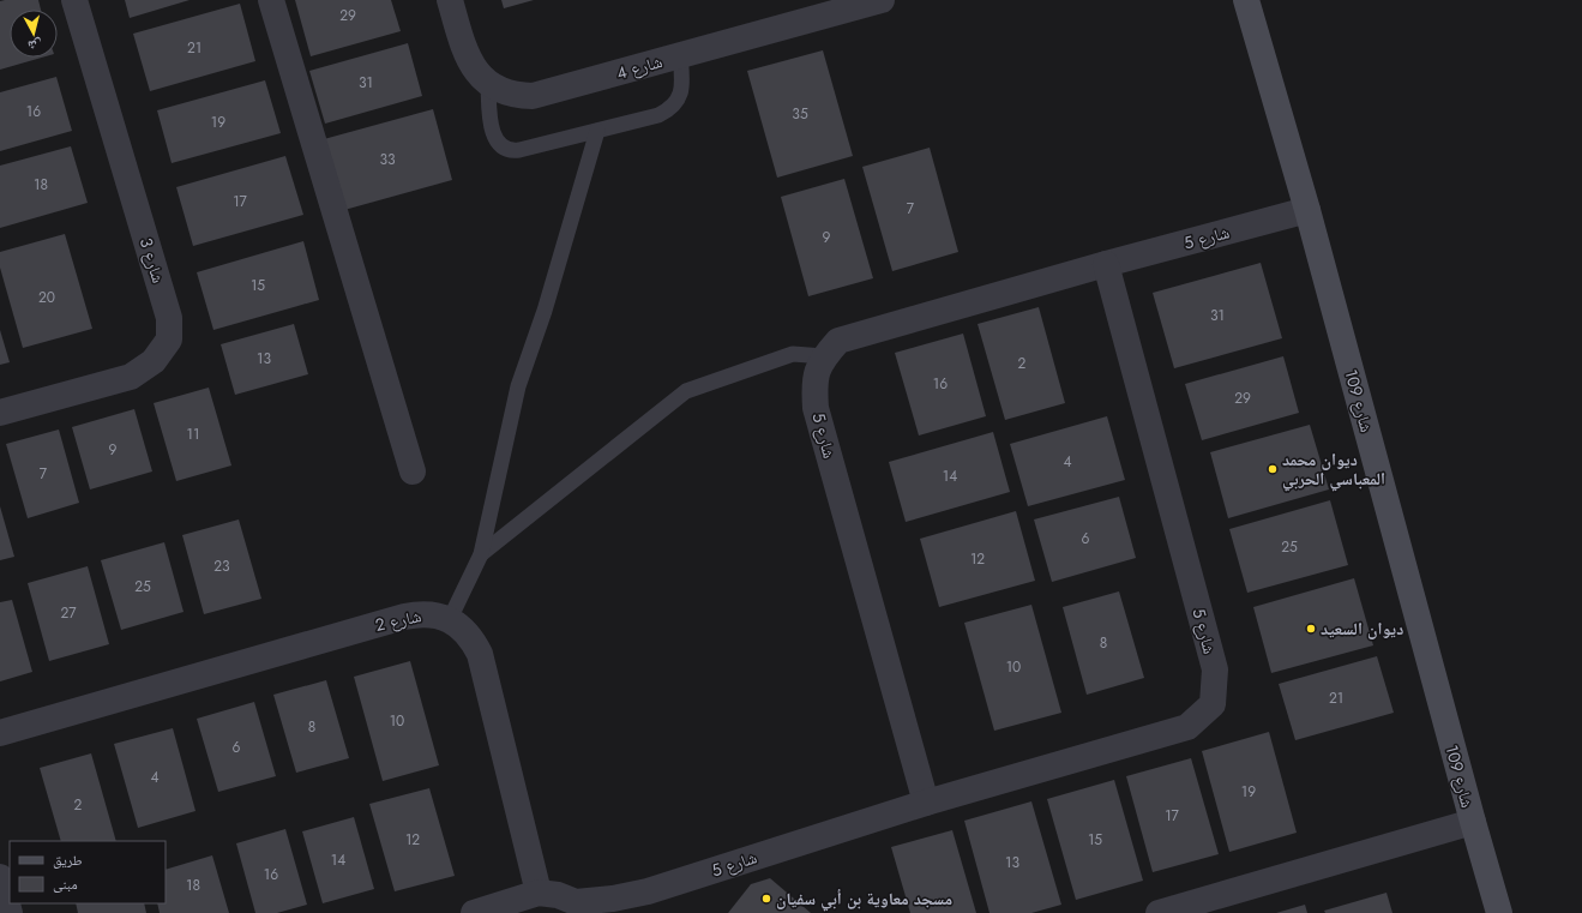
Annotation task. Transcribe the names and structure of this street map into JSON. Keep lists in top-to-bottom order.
{
  "streets": {
    "street": [
      "شارع 4",
      "شارع 5",
      "شارع 3",
      "شارع 109",
      "شارع 2"
    ]
  },
  "crossings": [
    ["شارع 5", "شارع 109"],
    ["شارع 5", "شارع 2"]
  ],
  "places": ["ديوان محمد المعباسي الحربي", "ديوان السعيد", "مسجد معاوية بن أبي سفيان"],
  "house_numbers": [
    "29",
    "21",
    "31",
    "16",
    "35",
    "19",
    "33",
    "18",
    "17",
    "7",
    "9",
    "15",
    "20",
    "31",
    "13",
    "2",
    "16",
    "29",
    "11",
    "9",
    "4",
    "7",
    "14",
    "6",
    "25",
    "12",
    "23",
    "25",
    "27",
    "8",
    "10",
    "21",
    "10",
    "8",
    "6",
    "4",
    "19",
    "2",
    "17",
    "12",
    "15",
    "14",
    "13",
    "16",
    "18"
  ],
  "legend": ["طريق", "مبنى"],
  "north": "bottom"
}
